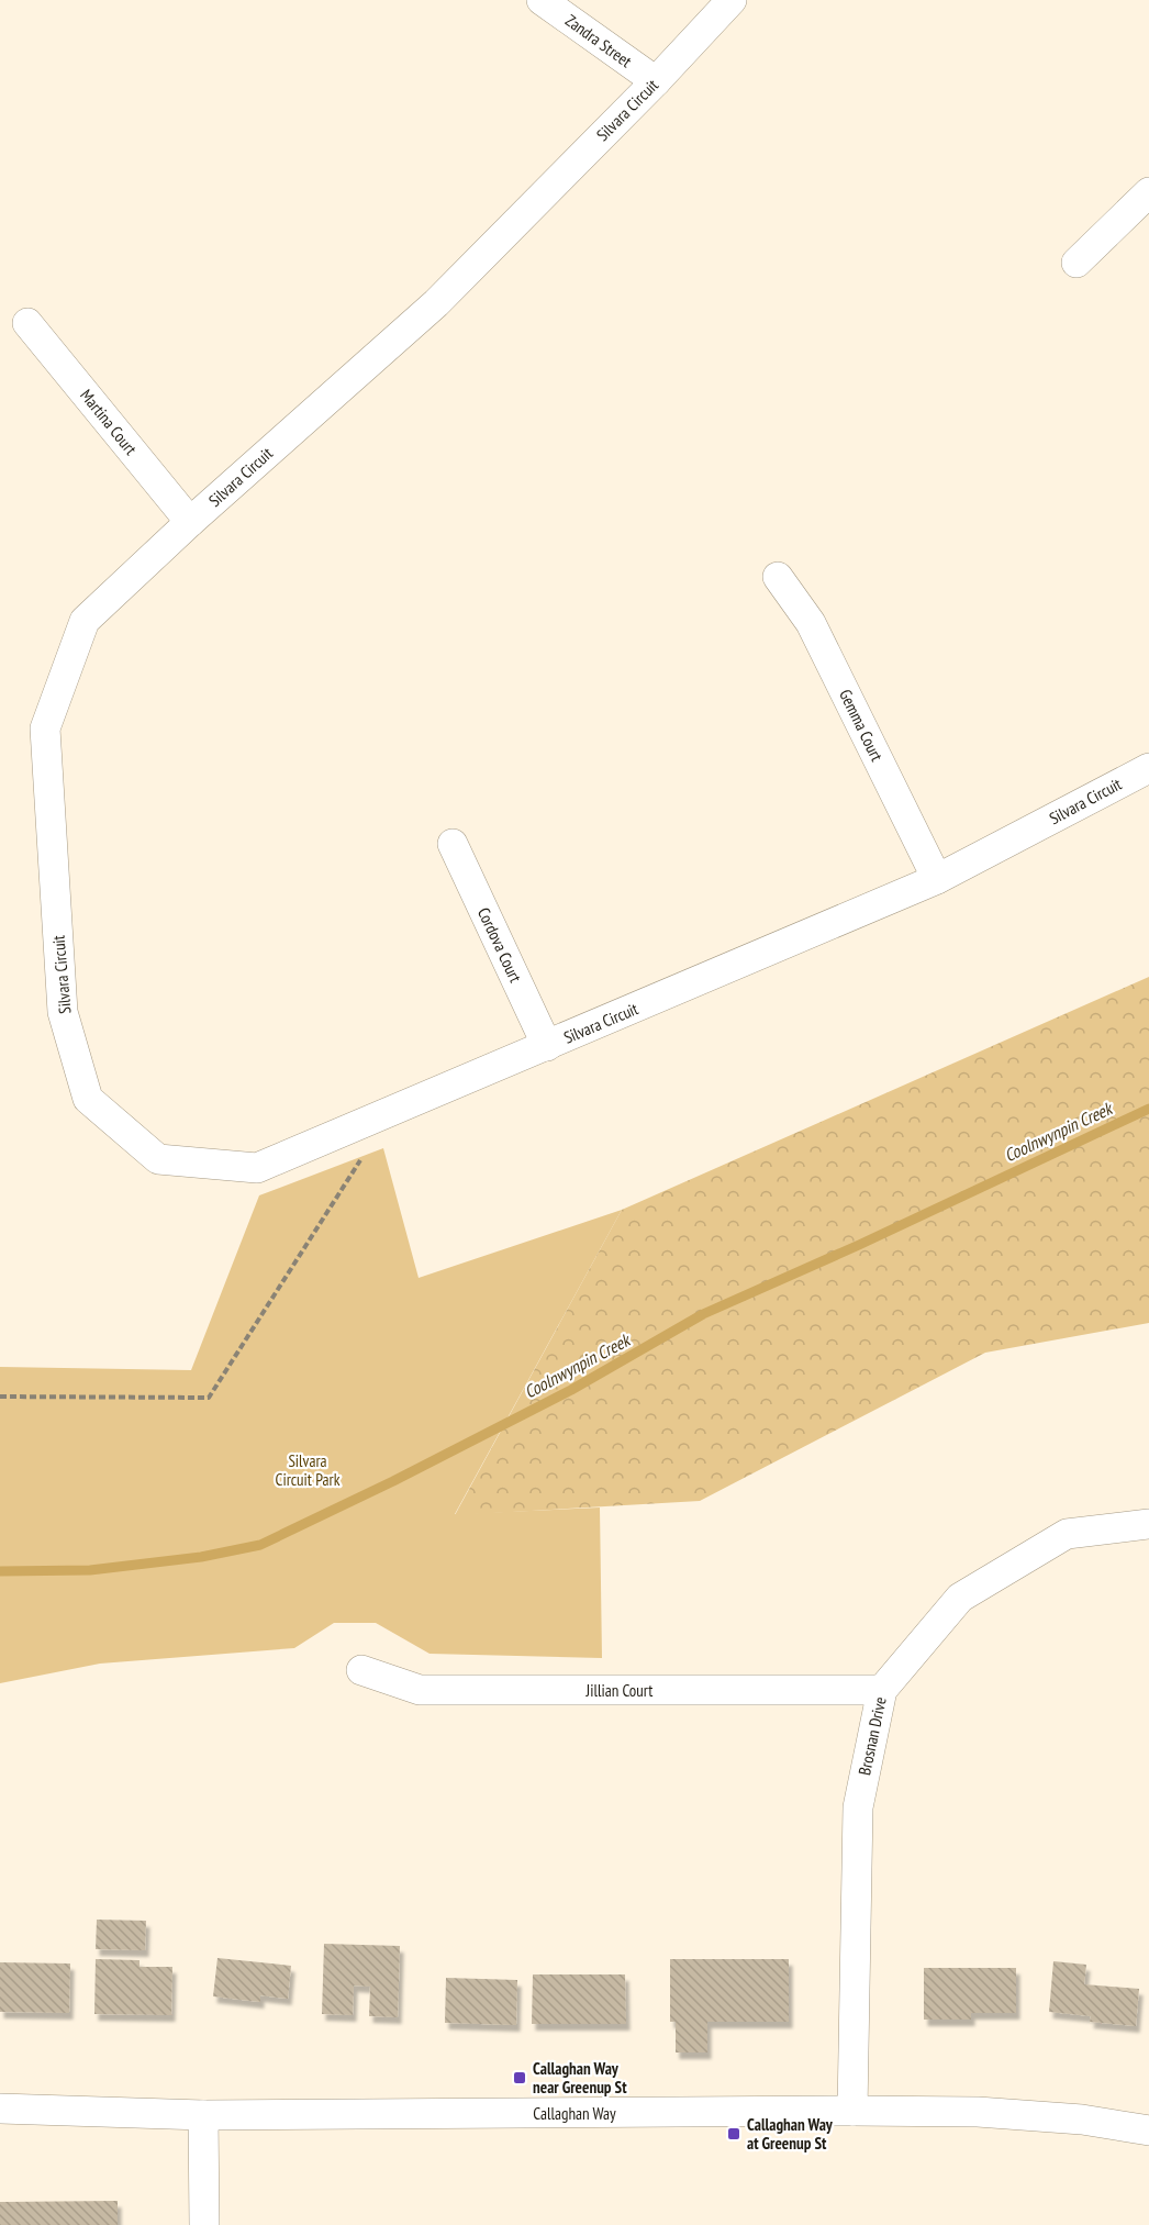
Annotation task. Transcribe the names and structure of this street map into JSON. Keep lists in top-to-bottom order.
{
  "streets": {
    "street": [
      "Zandra Street",
      "Silvara Circuit",
      "Martina Court",
      "Gemma Court",
      "Cordova Court",
      "Jillian Court",
      "Brosnan Drive",
      "Callaghan Way"
    ]
  },
  "crossings": [
    ["Zandra Street", "Silvara Circuit"],
    ["Silvara Circuit", "Martina Court"],
    ["Silvara Circuit", "Gemma Court"],
    ["Silvara Circuit", "Cordova Court"],
    ["Jillian Court", "Brosnan Drive"],
    ["Brosnan Drive", "Callaghan Way"]
  ],
  "water": ["Coolnwynpin Creek"],
  "parks": ["Silvara Circuit Park"],
  "places": {
    "transit": ["Callaghan Way near Greenup St", "Callaghan Way at Greenup St"]
  }
}
